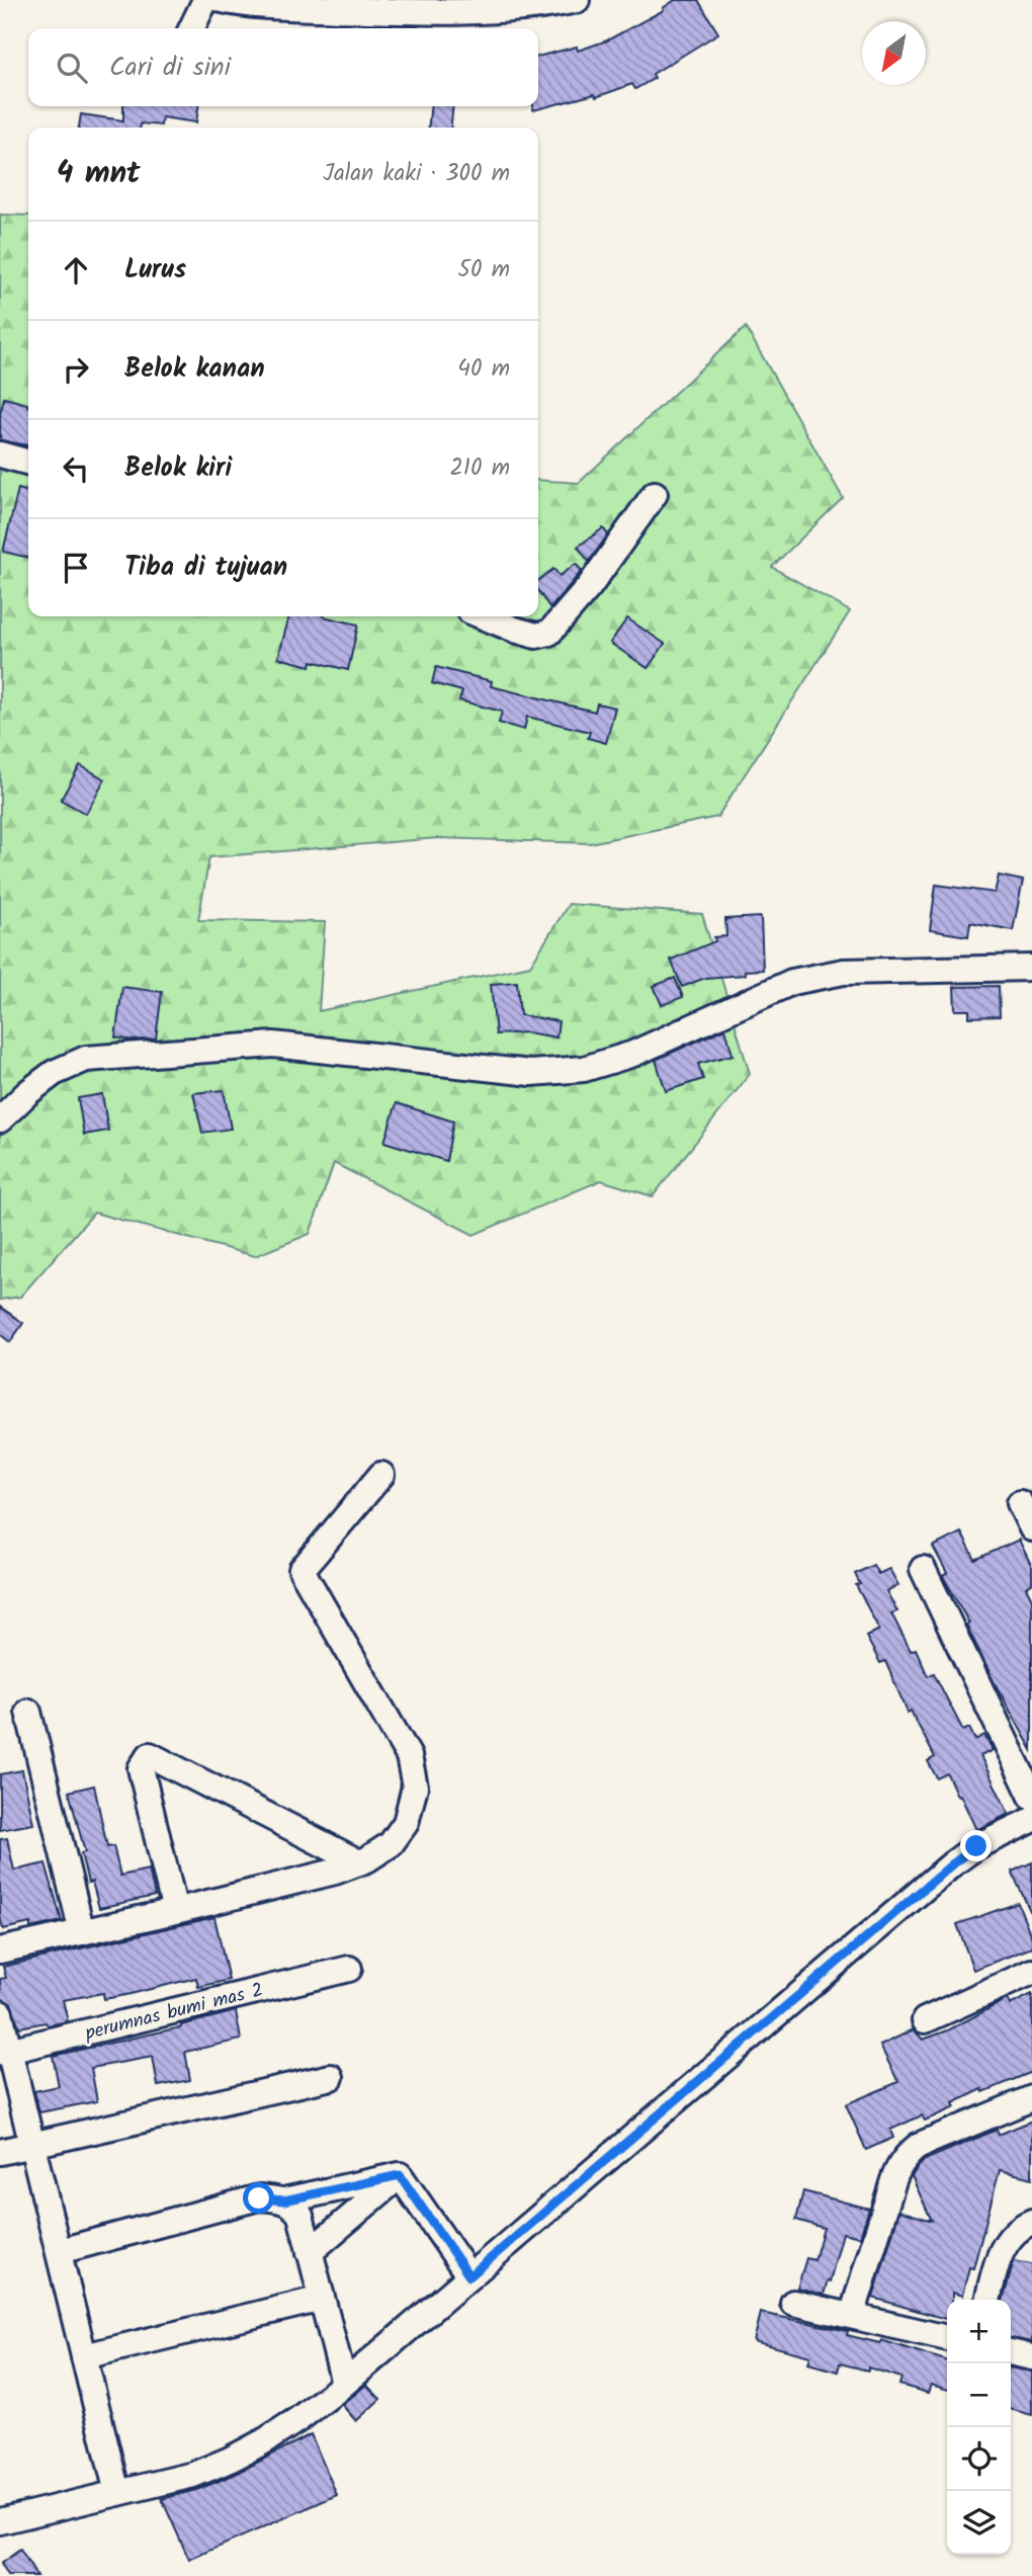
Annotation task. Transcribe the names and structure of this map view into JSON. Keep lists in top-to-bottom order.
{
  "streets": {
    "street": ["perumnas bumi mas 2"]
  },
  "north": "bottom left",
  "page": {
    "search": "Cari di sini",
    "heading": ["4 mnt", "Jalan kaki · 300 m"],
    "list": [
      ["Lurus", "50 m"],
      ["Belok kanan", "40 m"],
      ["Belok kiri", "210 m"],
      "Tiba di tujuan"
    ],
    "map_buttons": ["+", "−"]
  }
}
